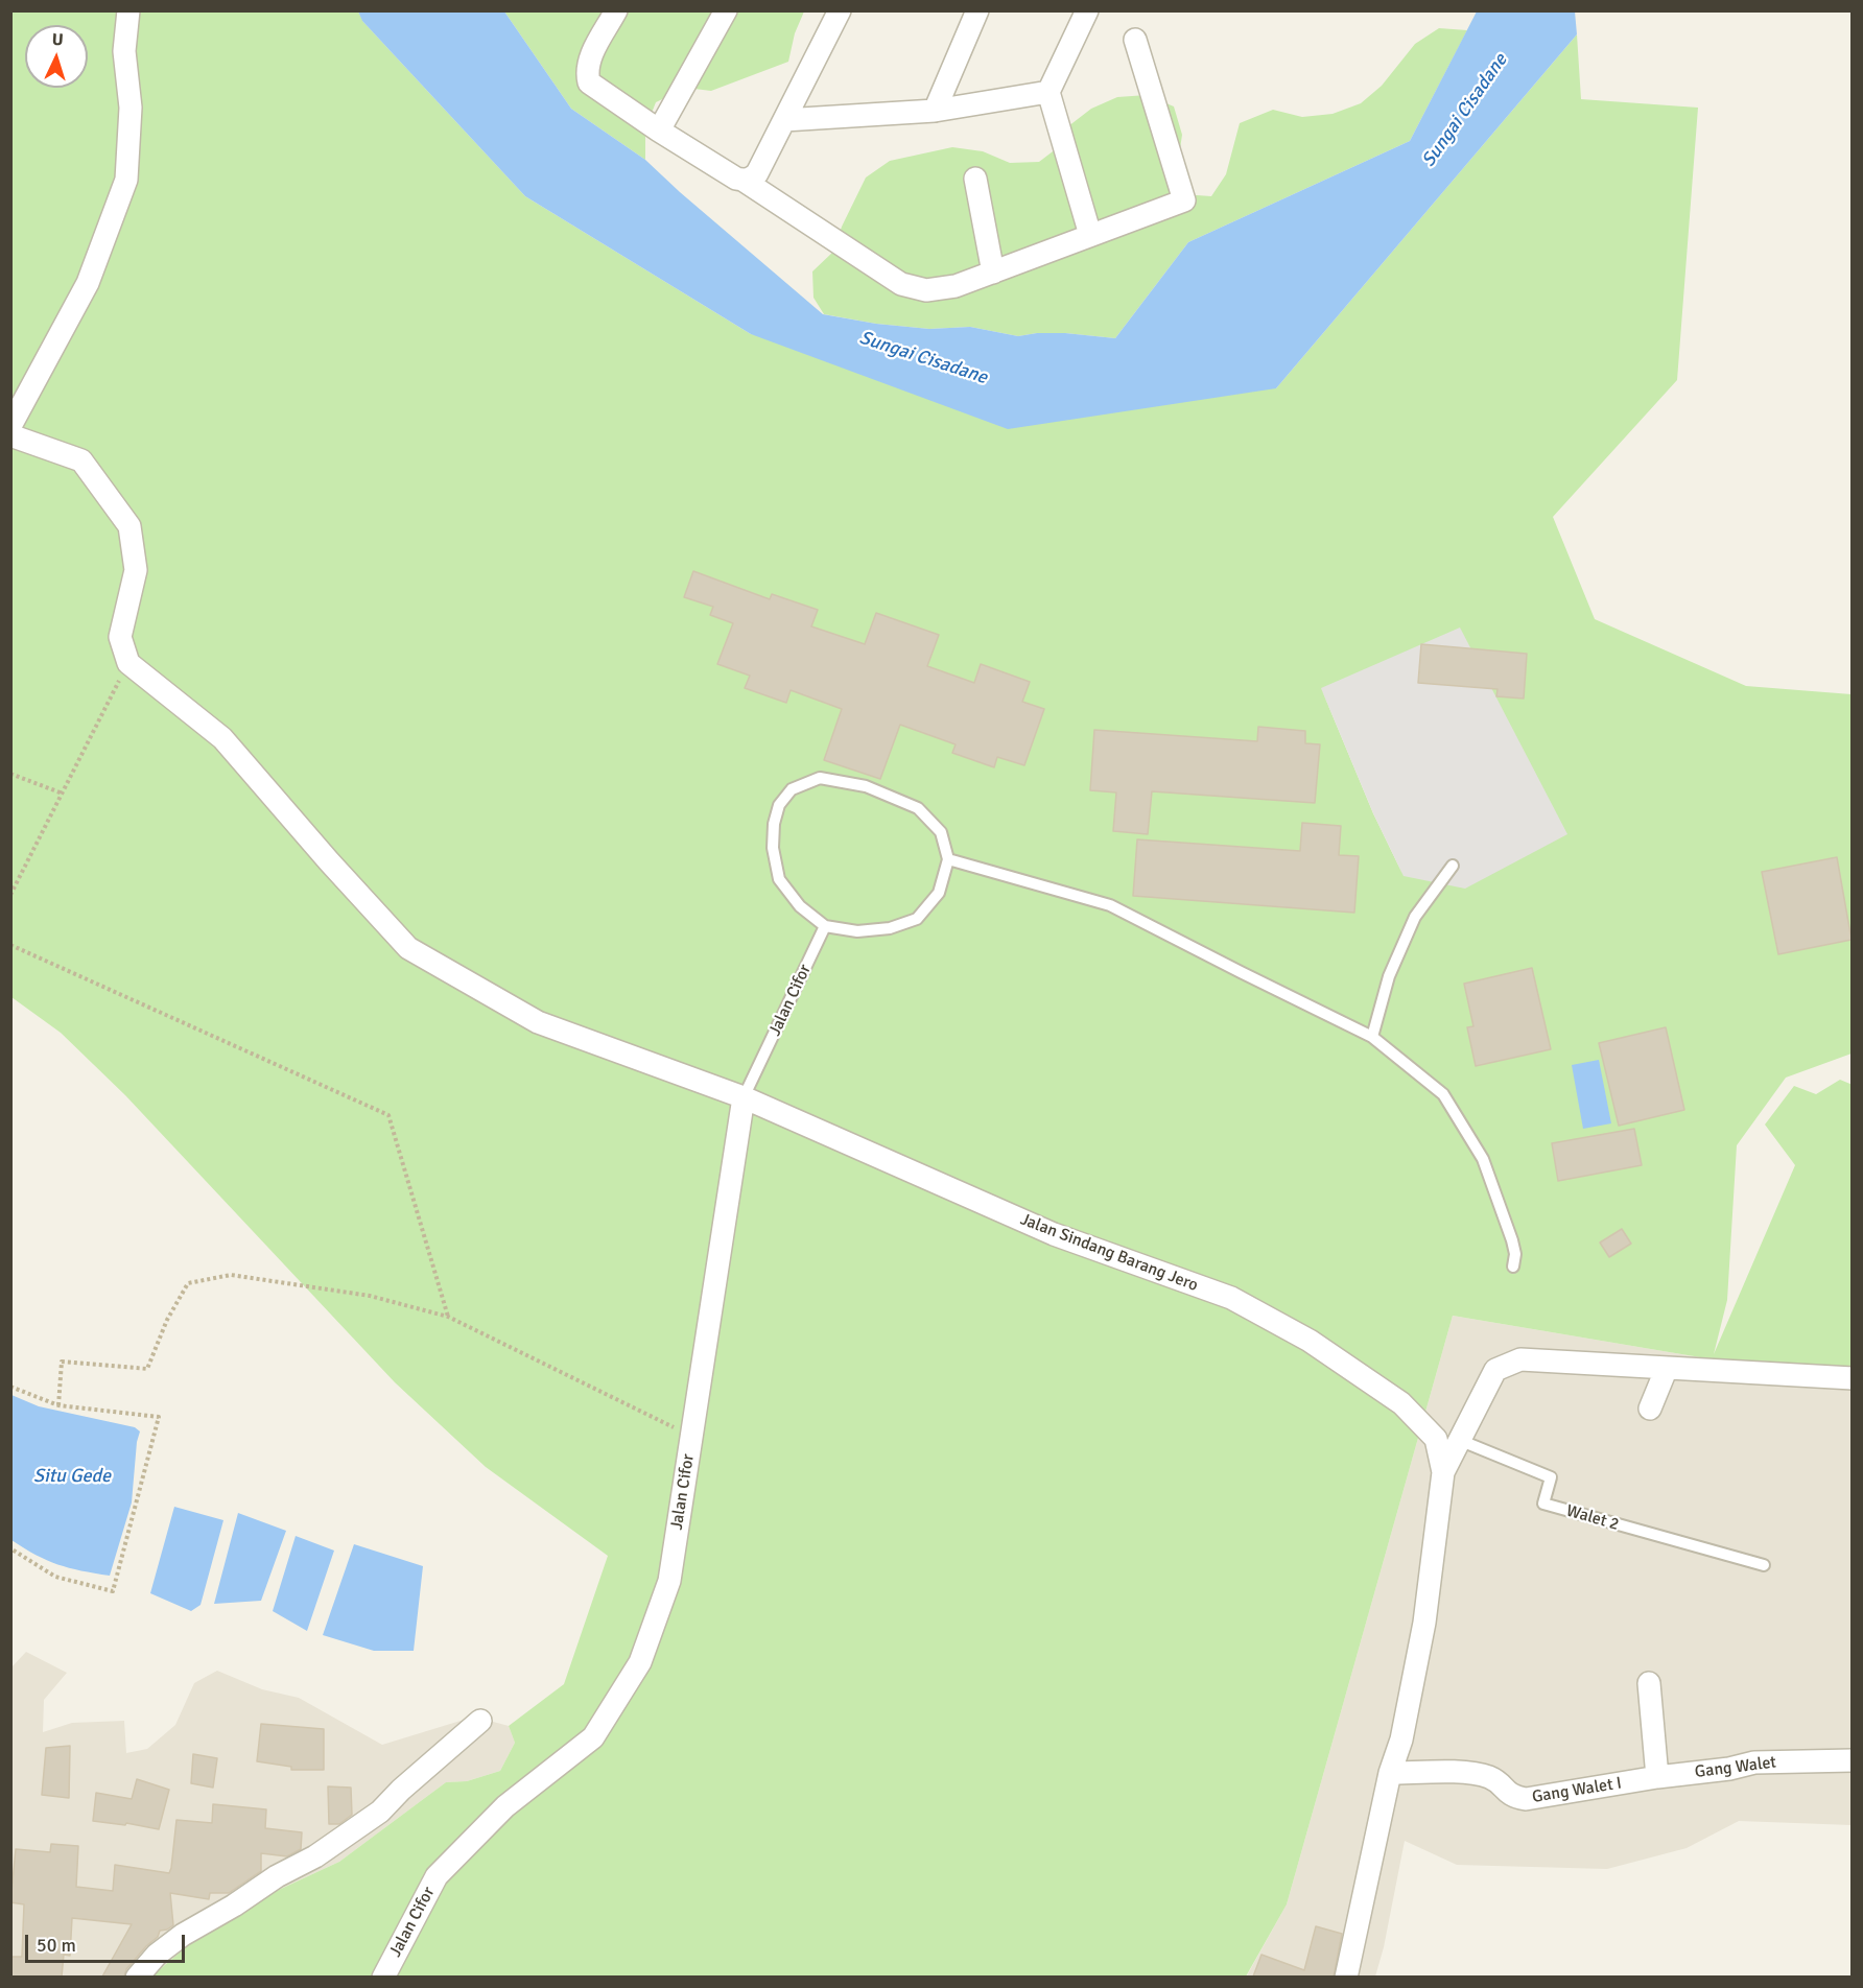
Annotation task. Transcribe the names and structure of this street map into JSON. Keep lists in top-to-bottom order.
{
  "streets": {
    "street": [
      "Jalan Cifor",
      "Jalan Sindang Barang Jero",
      "Gang Walet",
      "Gang Walet I"
    ],
    "lane": ["Walet 2"]
  },
  "crossings": [
    ["Jalan Cifor", "Jalan Sindang Barang Jero"],
    ["Gang Walet", "Gang Walet I"]
  ],
  "water": ["Sungai Cisadane", "Situ Gede"],
  "scale_bar": "50 m",
  "north": "top"
}
